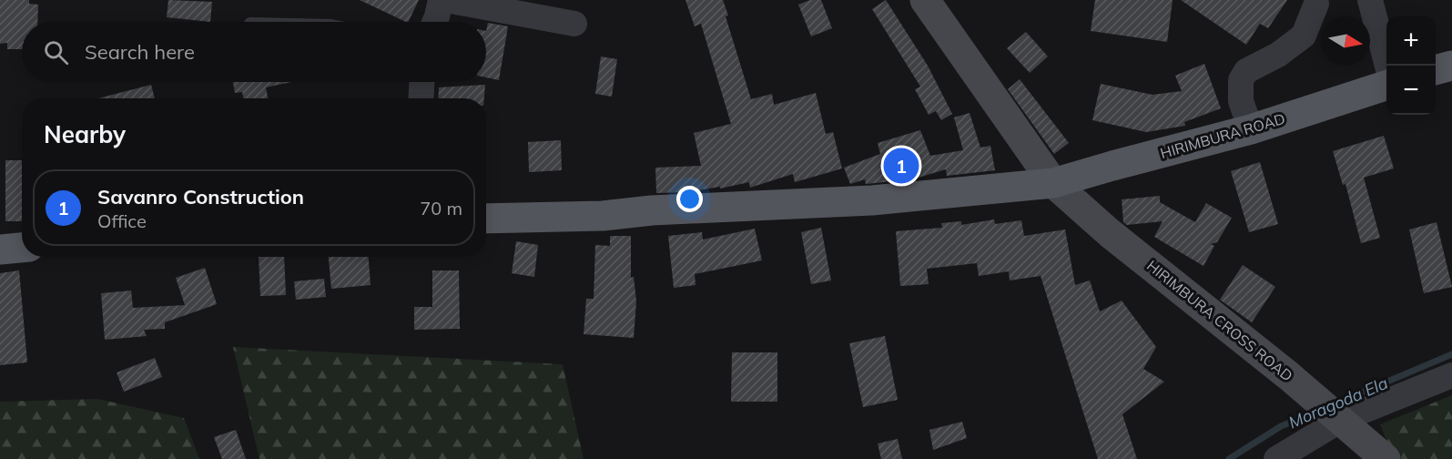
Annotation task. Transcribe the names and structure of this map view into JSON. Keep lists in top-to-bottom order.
{
  "streets": {
    "main road": ["HIRIMBURA ROAD", "HIRIMBURA CROSS ROAD"]
  },
  "crossings": [
    ["HIRIMBURA ROAD", "HIRIMBURA CROSS ROAD"]
  ],
  "water": ["Moragoda Ela"],
  "north": "right",
  "page": {
    "map_buttons": ["+", "−"],
    "search": "Search here",
    "heading": "Nearby",
    "pins": "1",
    "list": [
      {
        "mark": "1",
        "name": "Savanro Construction",
        "note": "Office",
        "value": "70 m"
      }
    ]
  }
}
